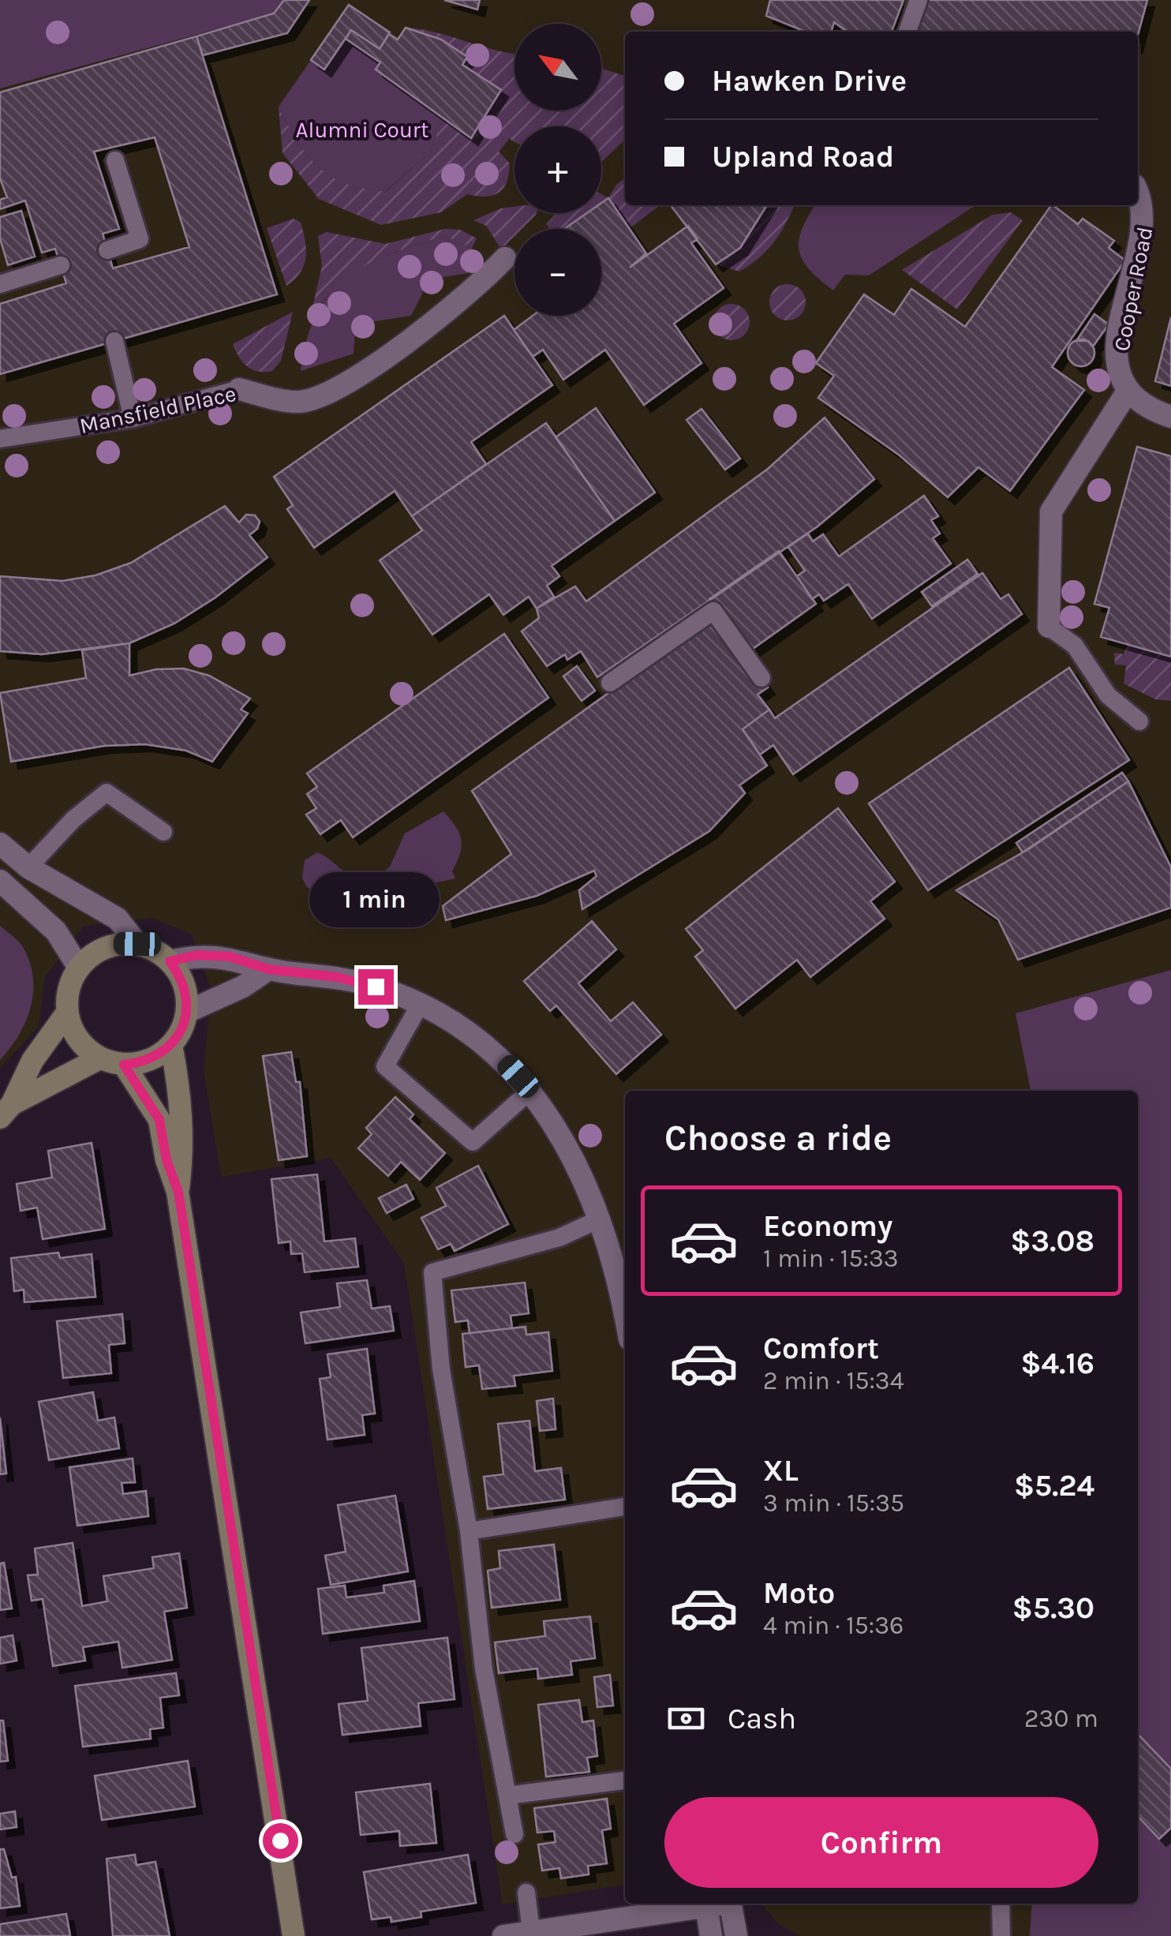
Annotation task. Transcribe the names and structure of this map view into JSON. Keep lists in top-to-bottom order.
{
  "streets": {
    "street": ["Cooper Road", "Mansfield Place"]
  },
  "parks": ["Alumni Court"],
  "north": "top left",
  "page": {
    "map_buttons": ["+", "−"],
    "banner": ["Hawken Drive", "Upland Road"],
    "bubble": "1 min",
    "heading": "Choose a ride",
    "list": [
      {
        "name": "Economy",
        "note": "1 min · 15:33",
        "value": "$3.08"
      },
      {
        "name": "Comfort",
        "note": "2 min · 15:34",
        "value": "$4.16"
      },
      {
        "name": "XL",
        "note": "3 min · 15:35",
        "value": "$5.24"
      },
      {
        "name": "Moto",
        "note": "4 min · 15:36",
        "value": "$5.30"
      }
    ],
    "pay": ["Cash", "230 m"],
    "buttons": "Confirm"
  }
}
